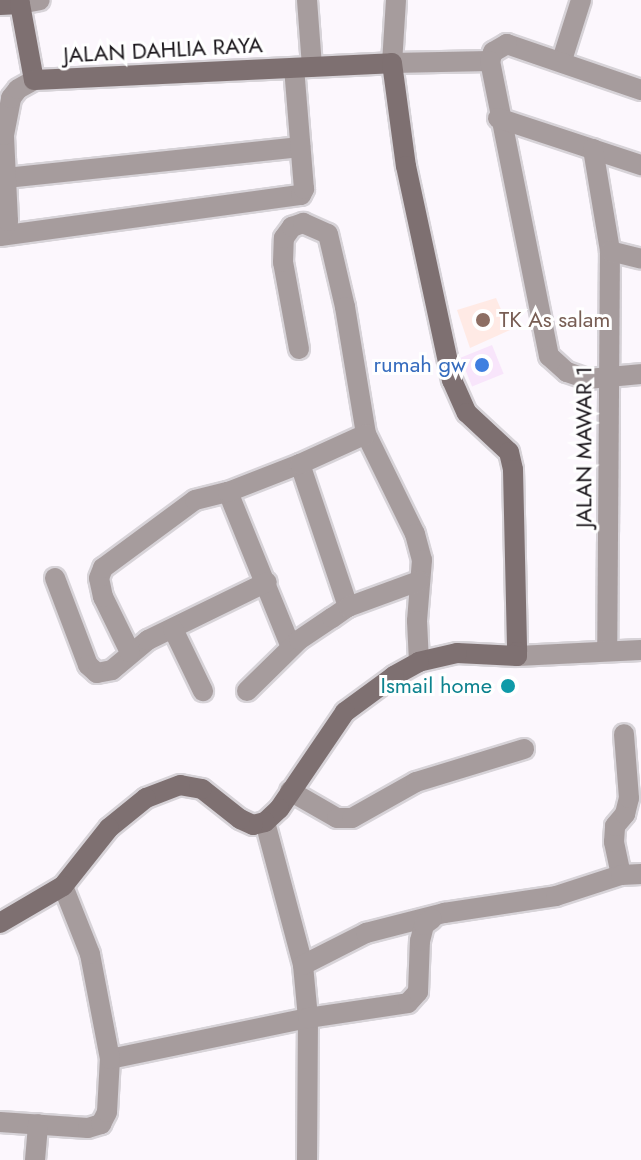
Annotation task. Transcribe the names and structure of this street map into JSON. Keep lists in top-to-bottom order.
{
  "streets": {
    "street": ["JALAN DAHLIA RAYA", "JALAN MAWAR 1"]
  },
  "places": ["TK As salam", "rumah gw", "Ismail home"]
}
